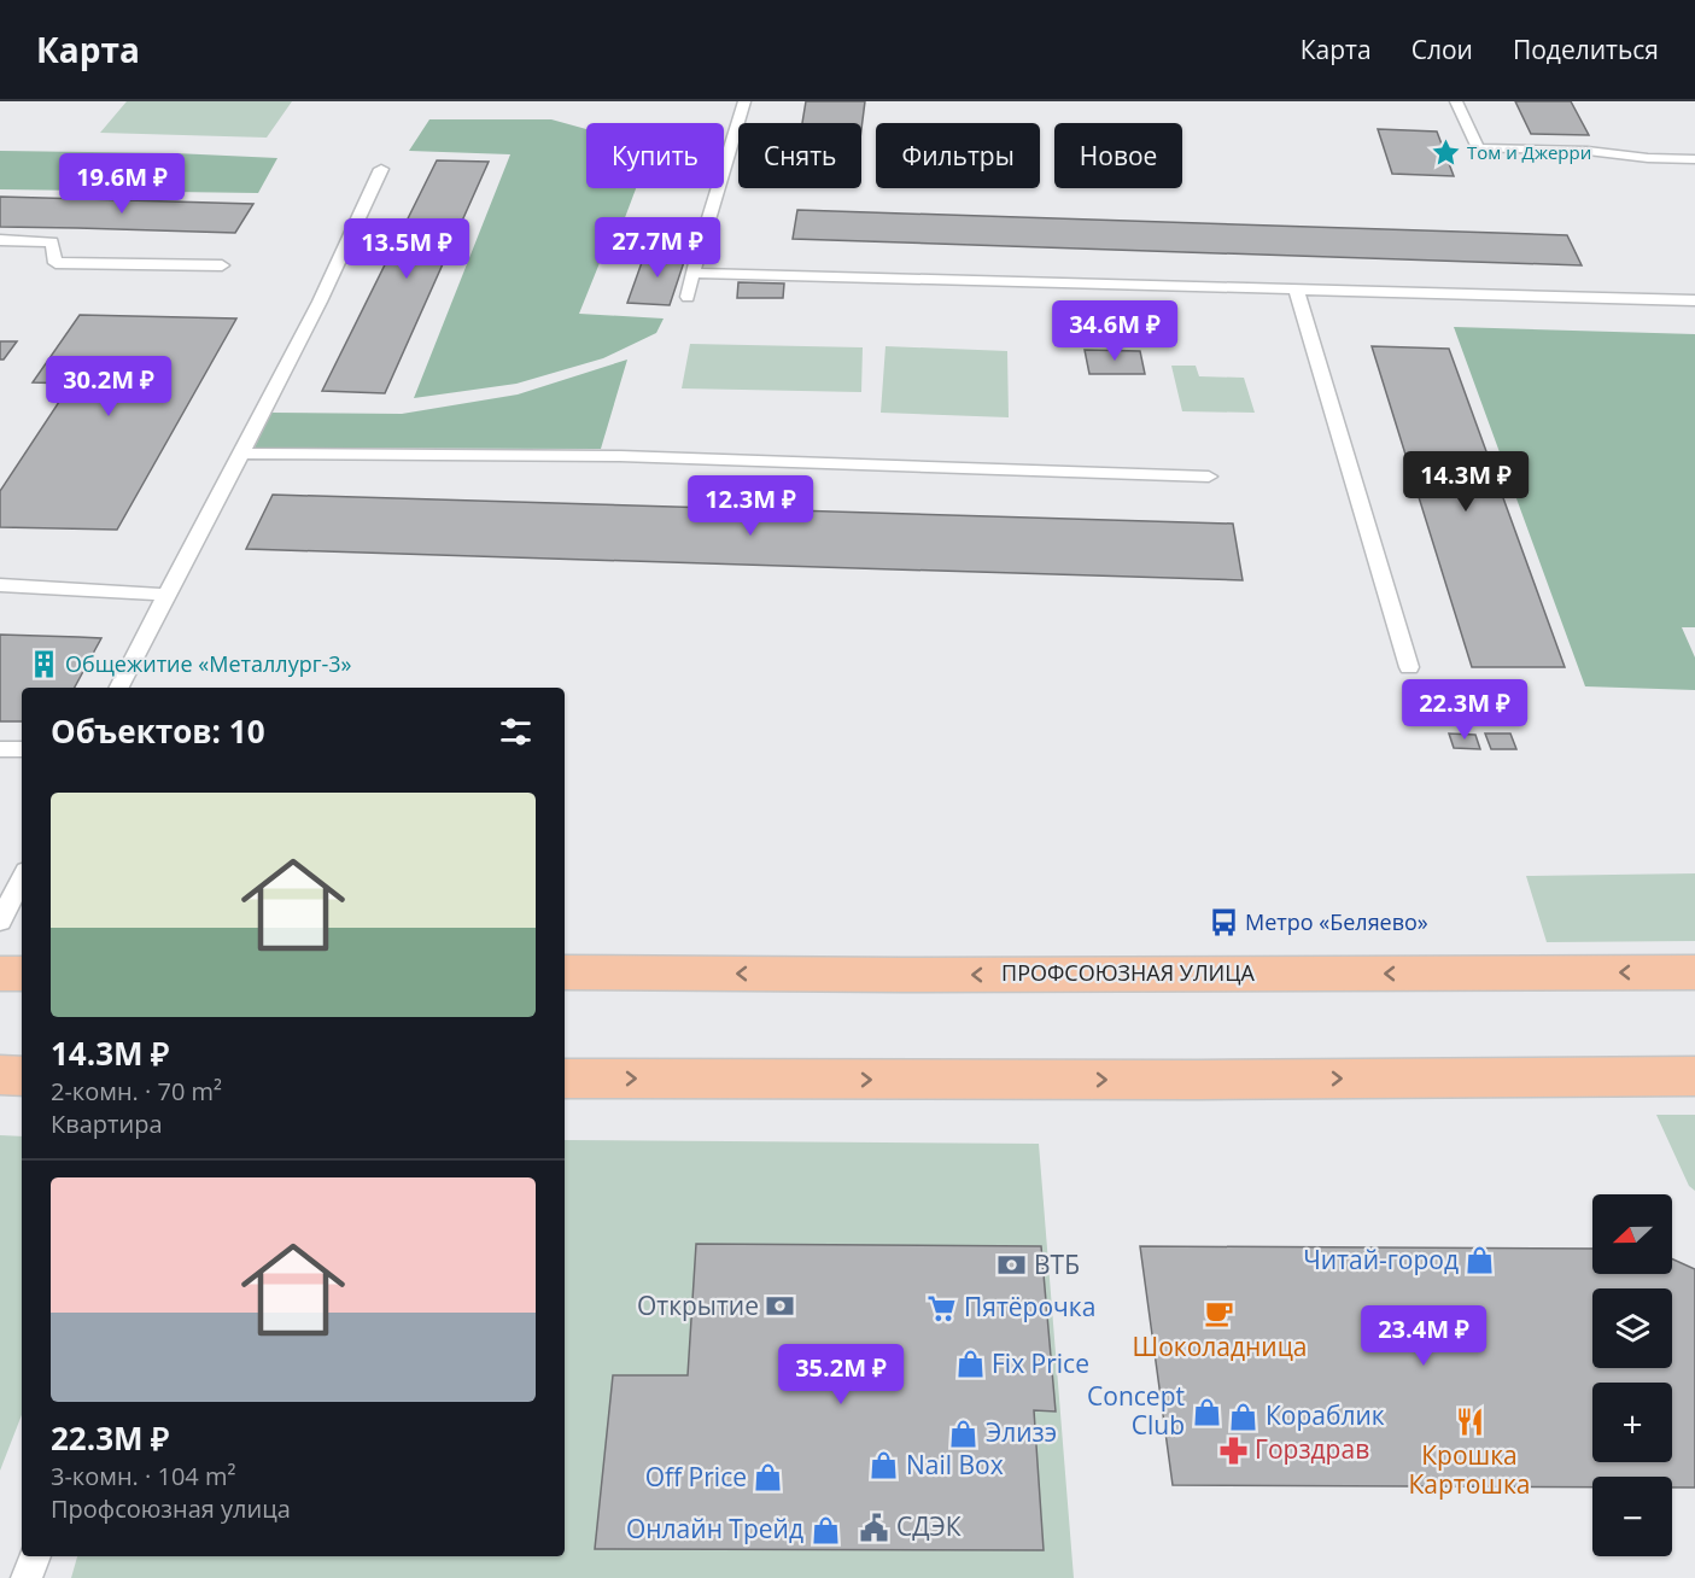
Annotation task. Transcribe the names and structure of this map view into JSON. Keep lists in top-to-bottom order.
{
  "streets": {
    "main road": ["ПРОФСОЮЗНАЯ УЛИЦА"]
  },
  "places": {
    "place": ["Том и Джерри"],
    "building": ["Общежитие «Металлург-3»"],
    "bus stop": ["Метро «Беляево»"],
    "shop": [
      "Читай-город",
      "Fix Price",
      "Concept Club",
      "Кораблик",
      "Элизэ",
      "Nail Box",
      "Off Price",
      "Онлайн Трейд"
    ],
    "bank": ["ВТБ", "Открытие"],
    "supermarket": ["Пятёрочка"],
    "cafe": ["Шоколадница"],
    "restaurant": ["Крошка Картошка"],
    "pharmacy": ["Горздрав"],
    "public building": ["СДЭК"]
  },
  "north": "left",
  "page": {
    "header": "Карта",
    "nav": ["Карта", "Слои", "Поделиться"],
    "chip": [
      "Купить",
      "Снять",
      "Фильтры",
      "Новое"
    ],
    "price": [
      "19.6M ₽",
      "27.7M ₽",
      "13.5M ₽",
      "34.6M ₽",
      "30.2M ₽",
      "14.3M ₽",
      "12.3M ₽",
      "22.3M ₽",
      "23.4M ₽",
      "35.2M ₽"
    ],
    "heading": "Объектов: 10",
    "list": [
      {
        "name": "14.3M ₽",
        "note": "2-комн. · 70 m² · Квартира"
      },
      {
        "name": "22.3M ₽",
        "note": "3-комн. · 104 m² · Профсоюзная улица"
      }
    ],
    "map_buttons": ["+", "−"]
  }
}
